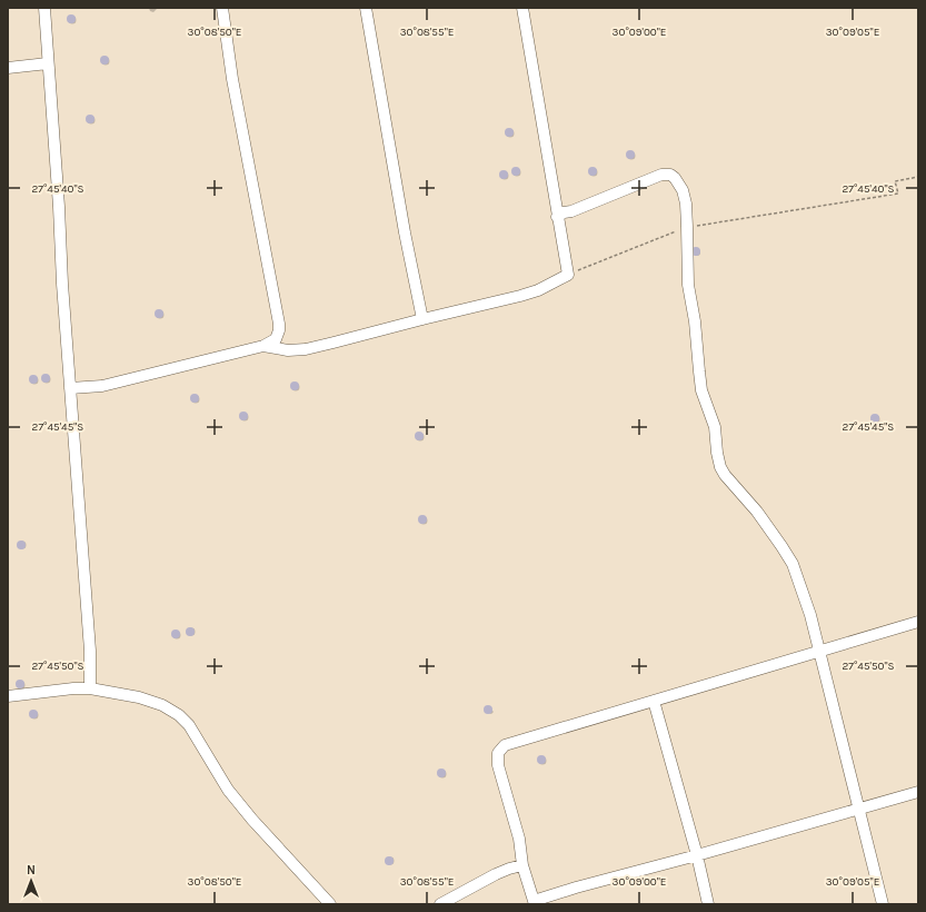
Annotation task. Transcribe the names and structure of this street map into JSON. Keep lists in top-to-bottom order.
{
  "north": "top",
  "coordinates": [
    "30°08'50\"E",
    "30°08'55\"E",
    "30°09'00\"E",
    "30°09'05\"E",
    "27°45'40\"S",
    "27°45'45\"S",
    "27°45'50\"S"
  ]
}
